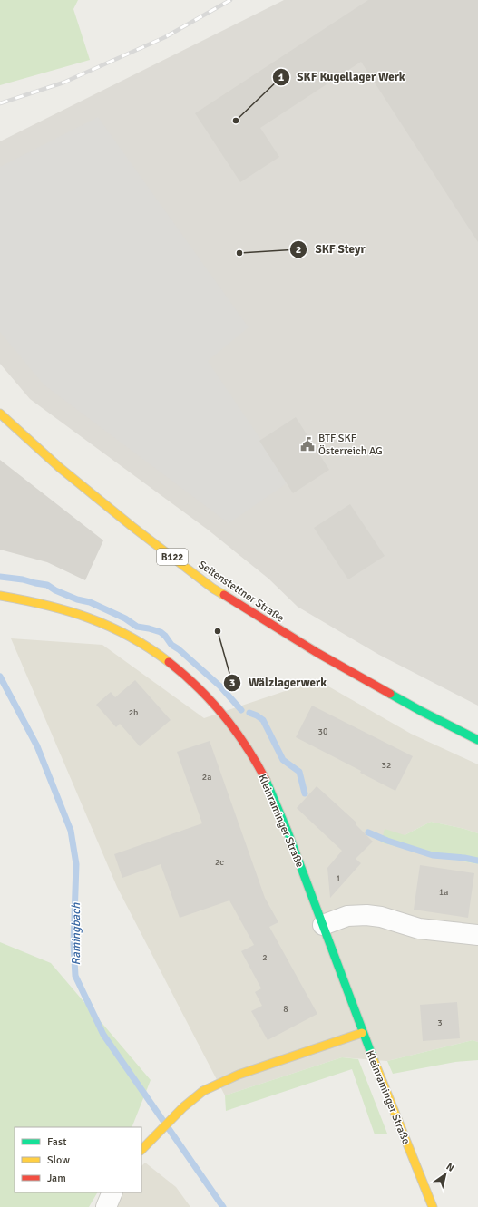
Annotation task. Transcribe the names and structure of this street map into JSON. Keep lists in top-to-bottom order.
{
  "streets": {
    "main road": ["B122", "Seitenstettner Straße", "Kleinraminger Straße"]
  },
  "water": ["Ramingbach"],
  "places": {
    "other": ["SKF Kugellager Werk", "SKF Steyr", "Wälzlagerwerk"],
    "public building": ["BTF SKF Österreich AG"]
  },
  "house_numbers": [
    "2b",
    "30",
    "32",
    "2a",
    "2c",
    "1",
    "1a",
    "2",
    "8",
    "3"
  ],
  "legend": ["Fast", "Slow", "Jam"],
  "north": "top right"
}
